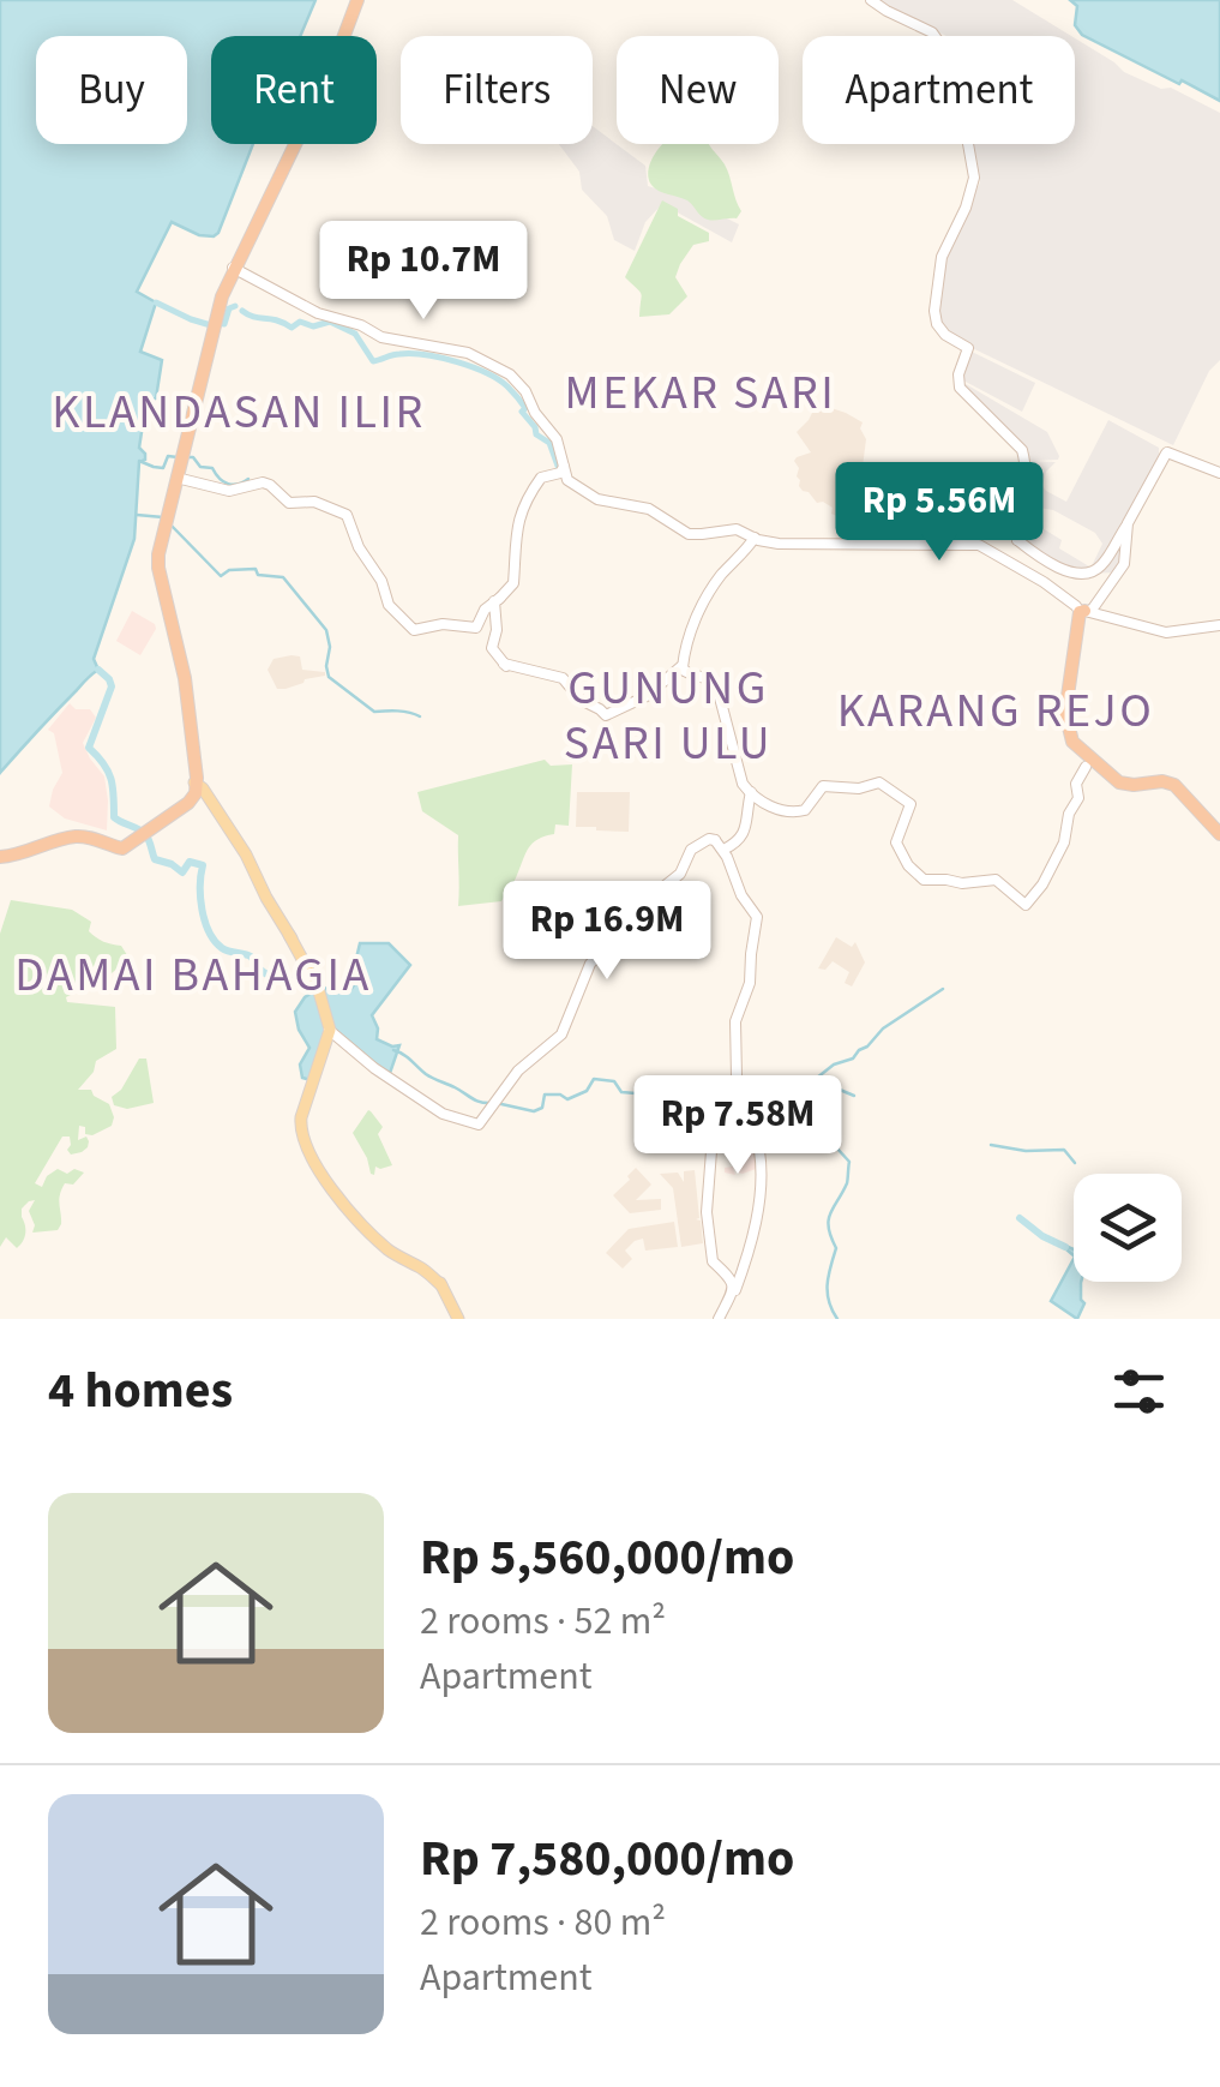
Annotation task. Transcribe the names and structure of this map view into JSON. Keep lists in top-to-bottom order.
{
  "districts": [
    "MEKAR SARI",
    "KLANDASAN ILIR",
    "GUNUNG SARI ULU",
    "KARANG REJO",
    "DAMAI BAHAGIA"
  ],
  "page": {
    "chip": [
      "Buy",
      "Rent",
      "Filters",
      "New",
      "Apartment"
    ],
    "price": [
      "Rp 10.7M",
      "Rp 5.56M",
      "Rp 16.9M",
      "Rp 7.58M"
    ],
    "heading": "4 homes",
    "list": [
      {
        "name": "Rp 5,560,000/mo",
        "note": "2 rooms · 52 m² · Apartment"
      },
      {
        "name": "Rp 7,580,000/mo",
        "note": "2 rooms · 80 m² · Apartment"
      }
    ]
  }
}
